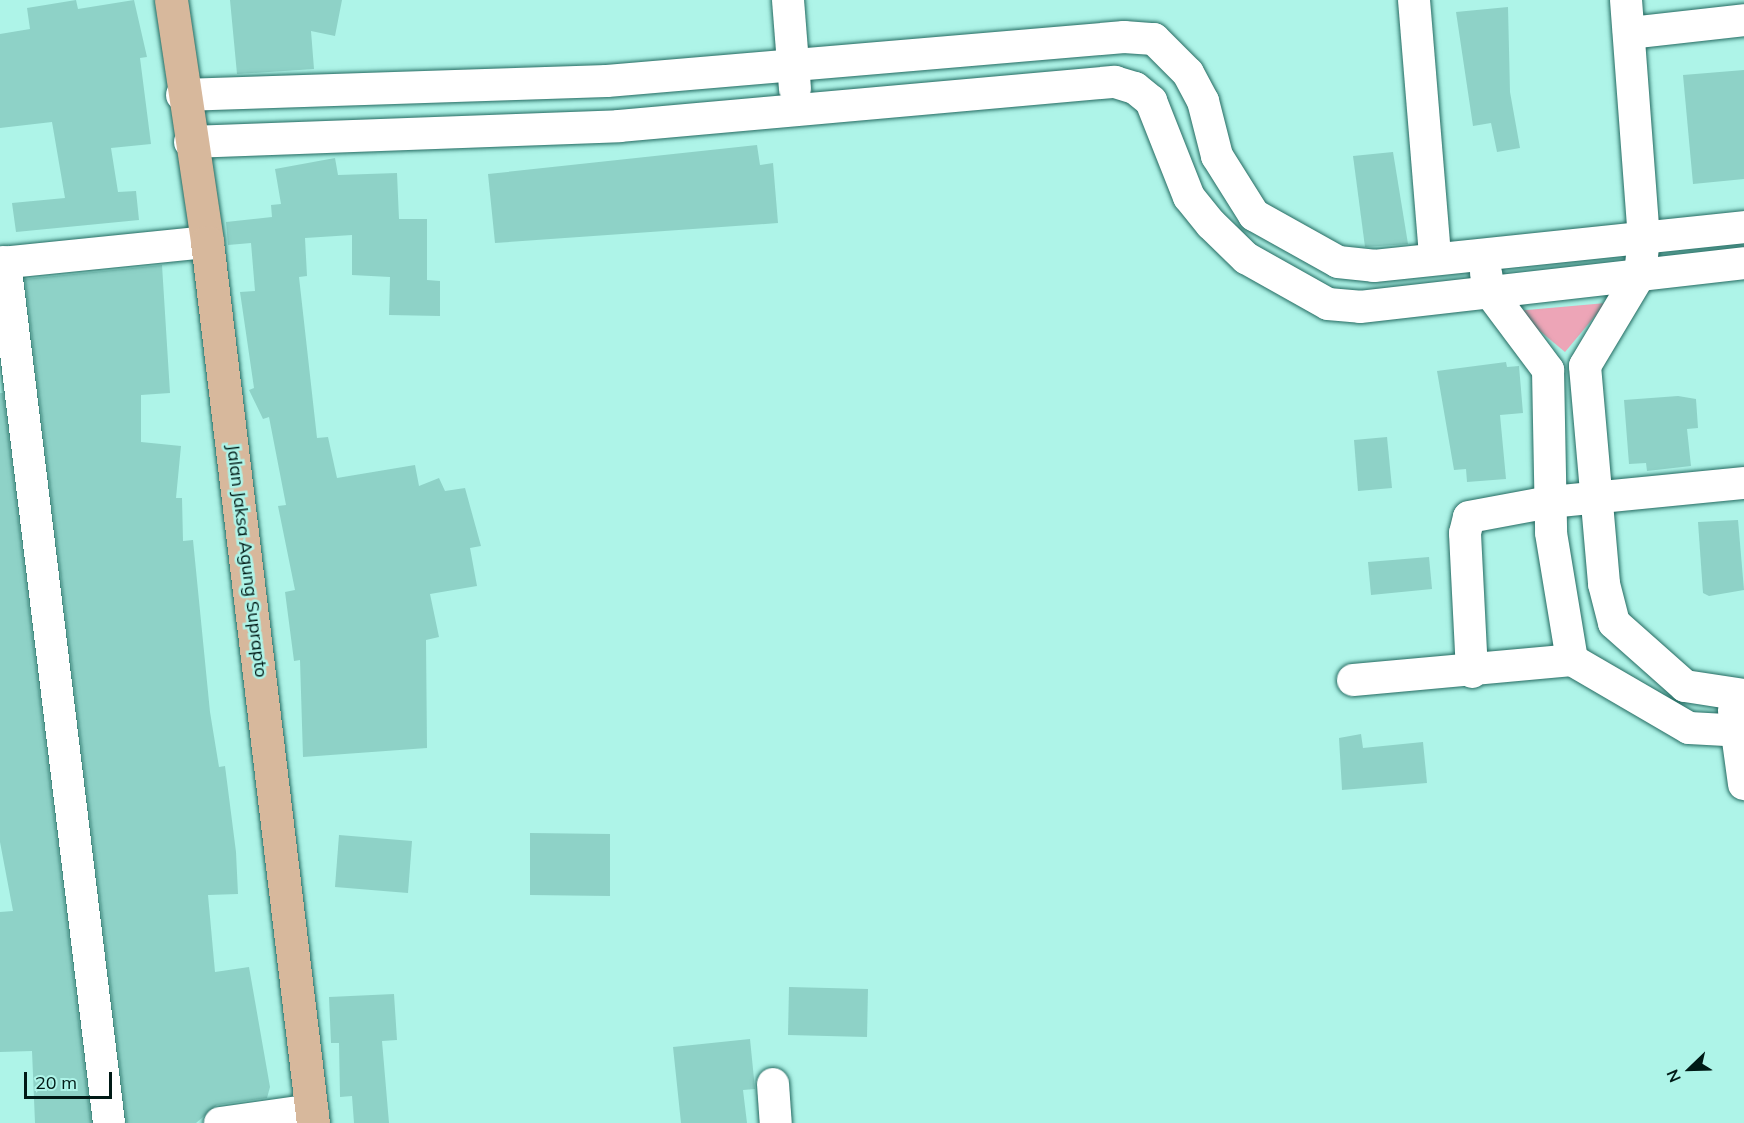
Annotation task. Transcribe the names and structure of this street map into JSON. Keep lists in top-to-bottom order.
{
  "streets": {
    "main road": ["Jalan Jaksa Agung Suprapto"]
  },
  "scale_bar": "20 m",
  "north": "bottom left"
}
